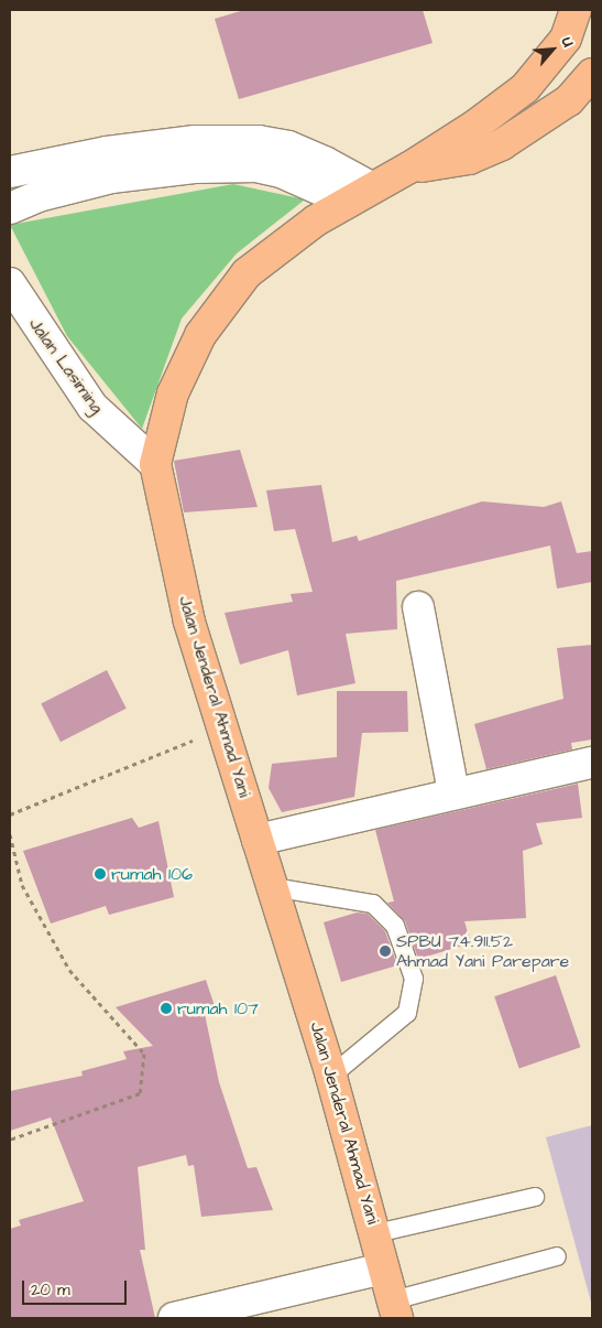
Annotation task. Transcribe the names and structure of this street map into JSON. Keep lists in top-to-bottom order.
{
  "streets": {
    "highway": ["Jalan Jenderal Ahmad Yani"],
    "street": ["Jalan Lasiming"]
  },
  "crossings": [
    ["Jalan Lasiming", "Jalan Jenderal Ahmad Yani"]
  ],
  "places": ["rumah 106", "SPBU 74.911.52 Ahmad Yani Parepare", "rumah 107"],
  "scale_bar": "20 m",
  "north": "top right"
}
